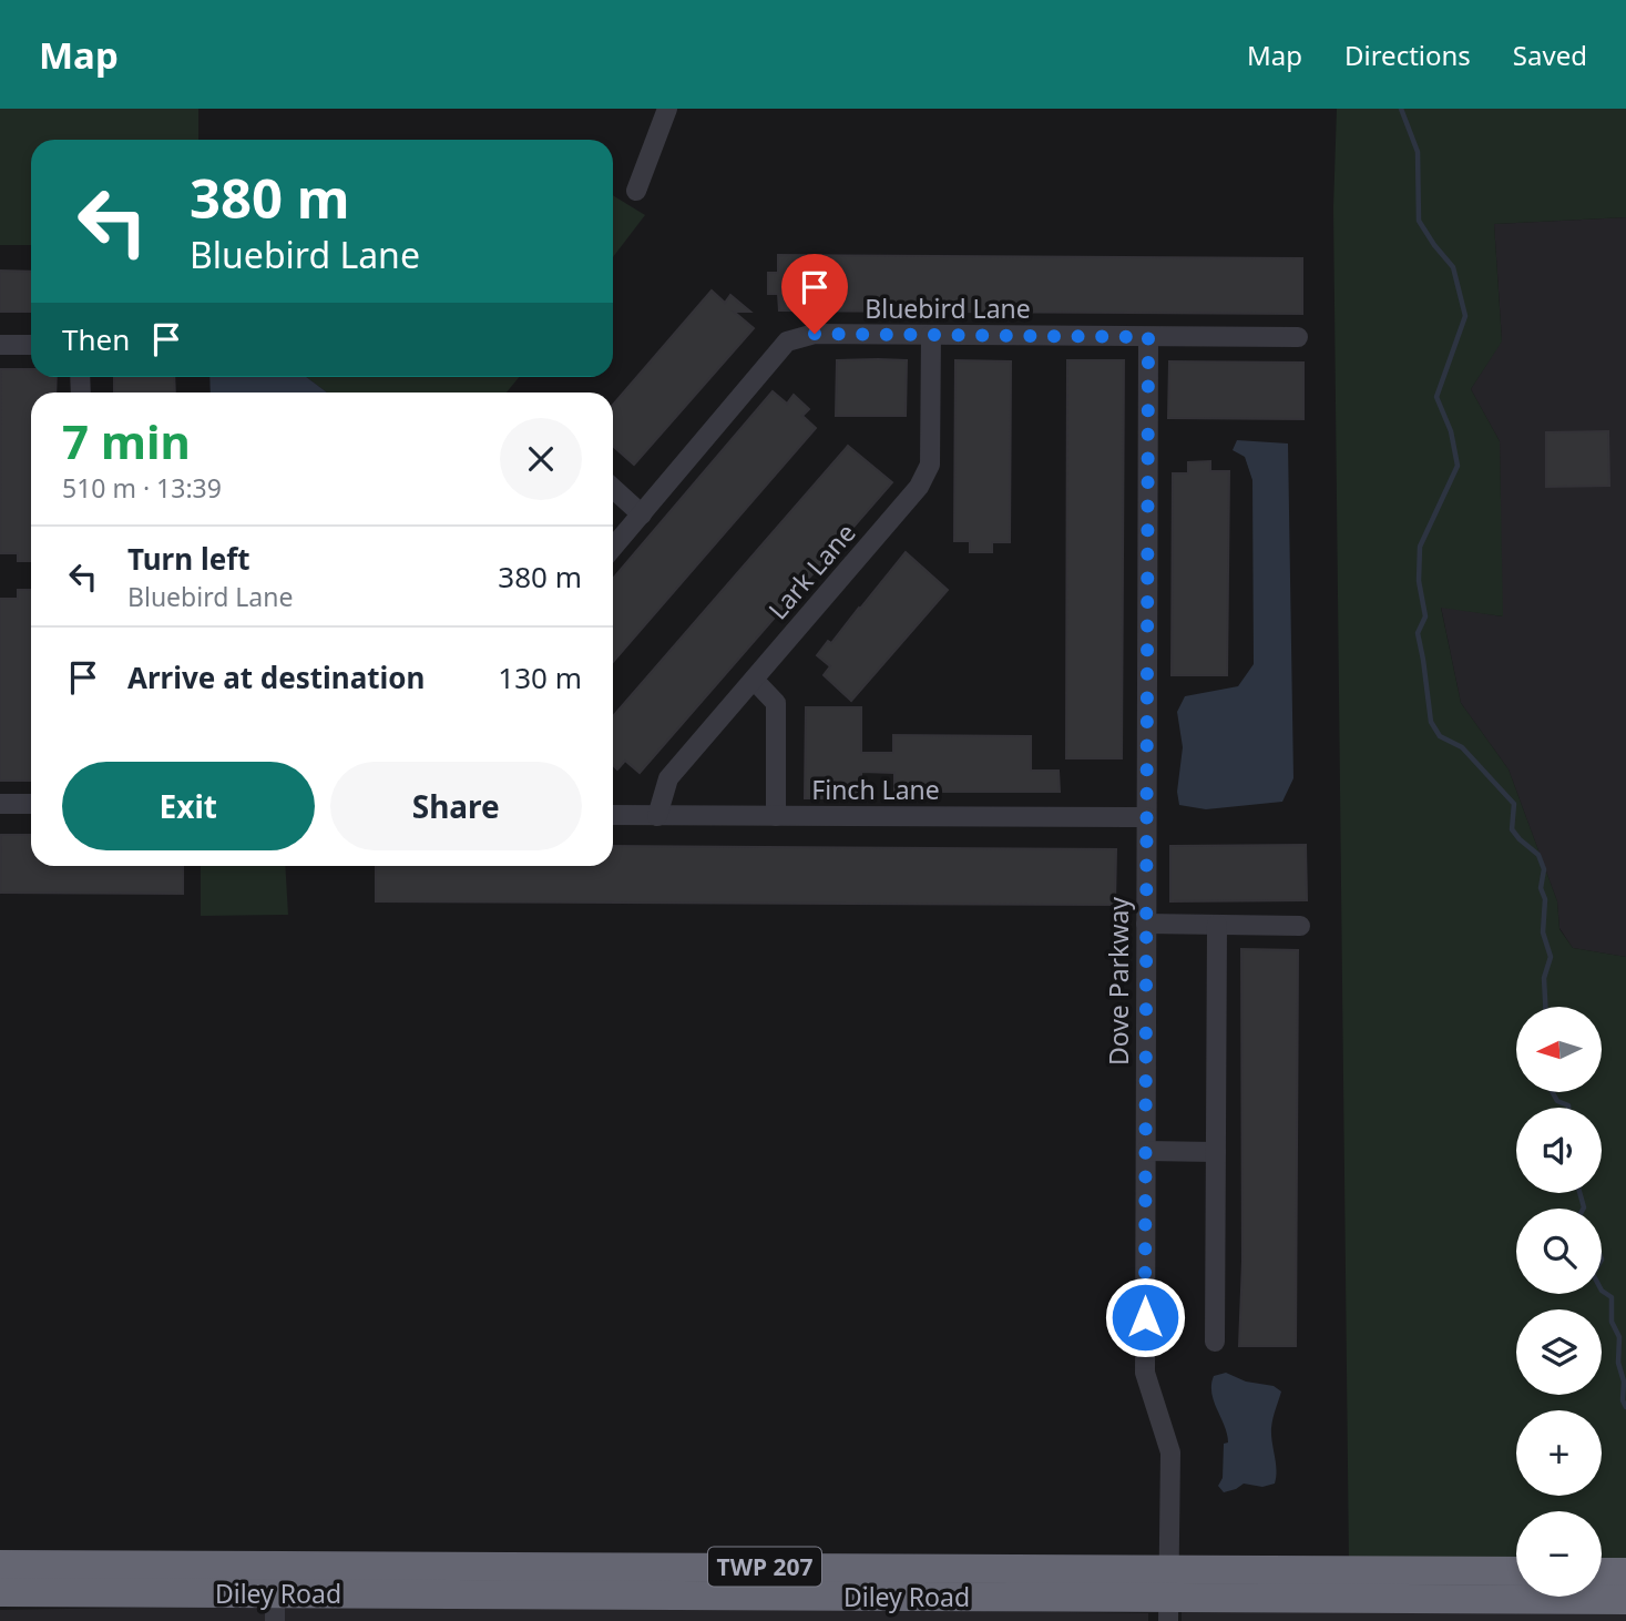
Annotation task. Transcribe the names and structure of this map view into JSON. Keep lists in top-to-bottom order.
{
  "streets": {
    "highway": ["TWP 207", "Diley Road"],
    "street": [
      "Bluebird Lane",
      "Lark Lane",
      "Finch Lane",
      "Dove Parkway"
    ]
  },
  "crossings": [
    ["Bluebird Lane", "Lark Lane"],
    ["Bluebird Lane", "Dove Parkway"],
    ["Lark Lane", "Finch Lane"],
    ["Finch Lane", "Dove Parkway"],
    ["Dove Parkway", "Diley Road"]
  ],
  "north": "left",
  "page": {
    "header": "Map",
    "nav": ["Map", "Directions", "Saved"],
    "turn": ["380 m", "Bluebird Lane"],
    "then": "Then",
    "heading": ["7 min", "510 m · 13:39"],
    "list": [
      {
        "name": "Turn left",
        "note": "Bluebird Lane",
        "value": "380 m"
      },
      {
        "name": "Arrive at destination",
        "value": "130 m"
      }
    ],
    "buttons": ["Exit", "Share"],
    "map_buttons": ["+", "−"]
  }
}
